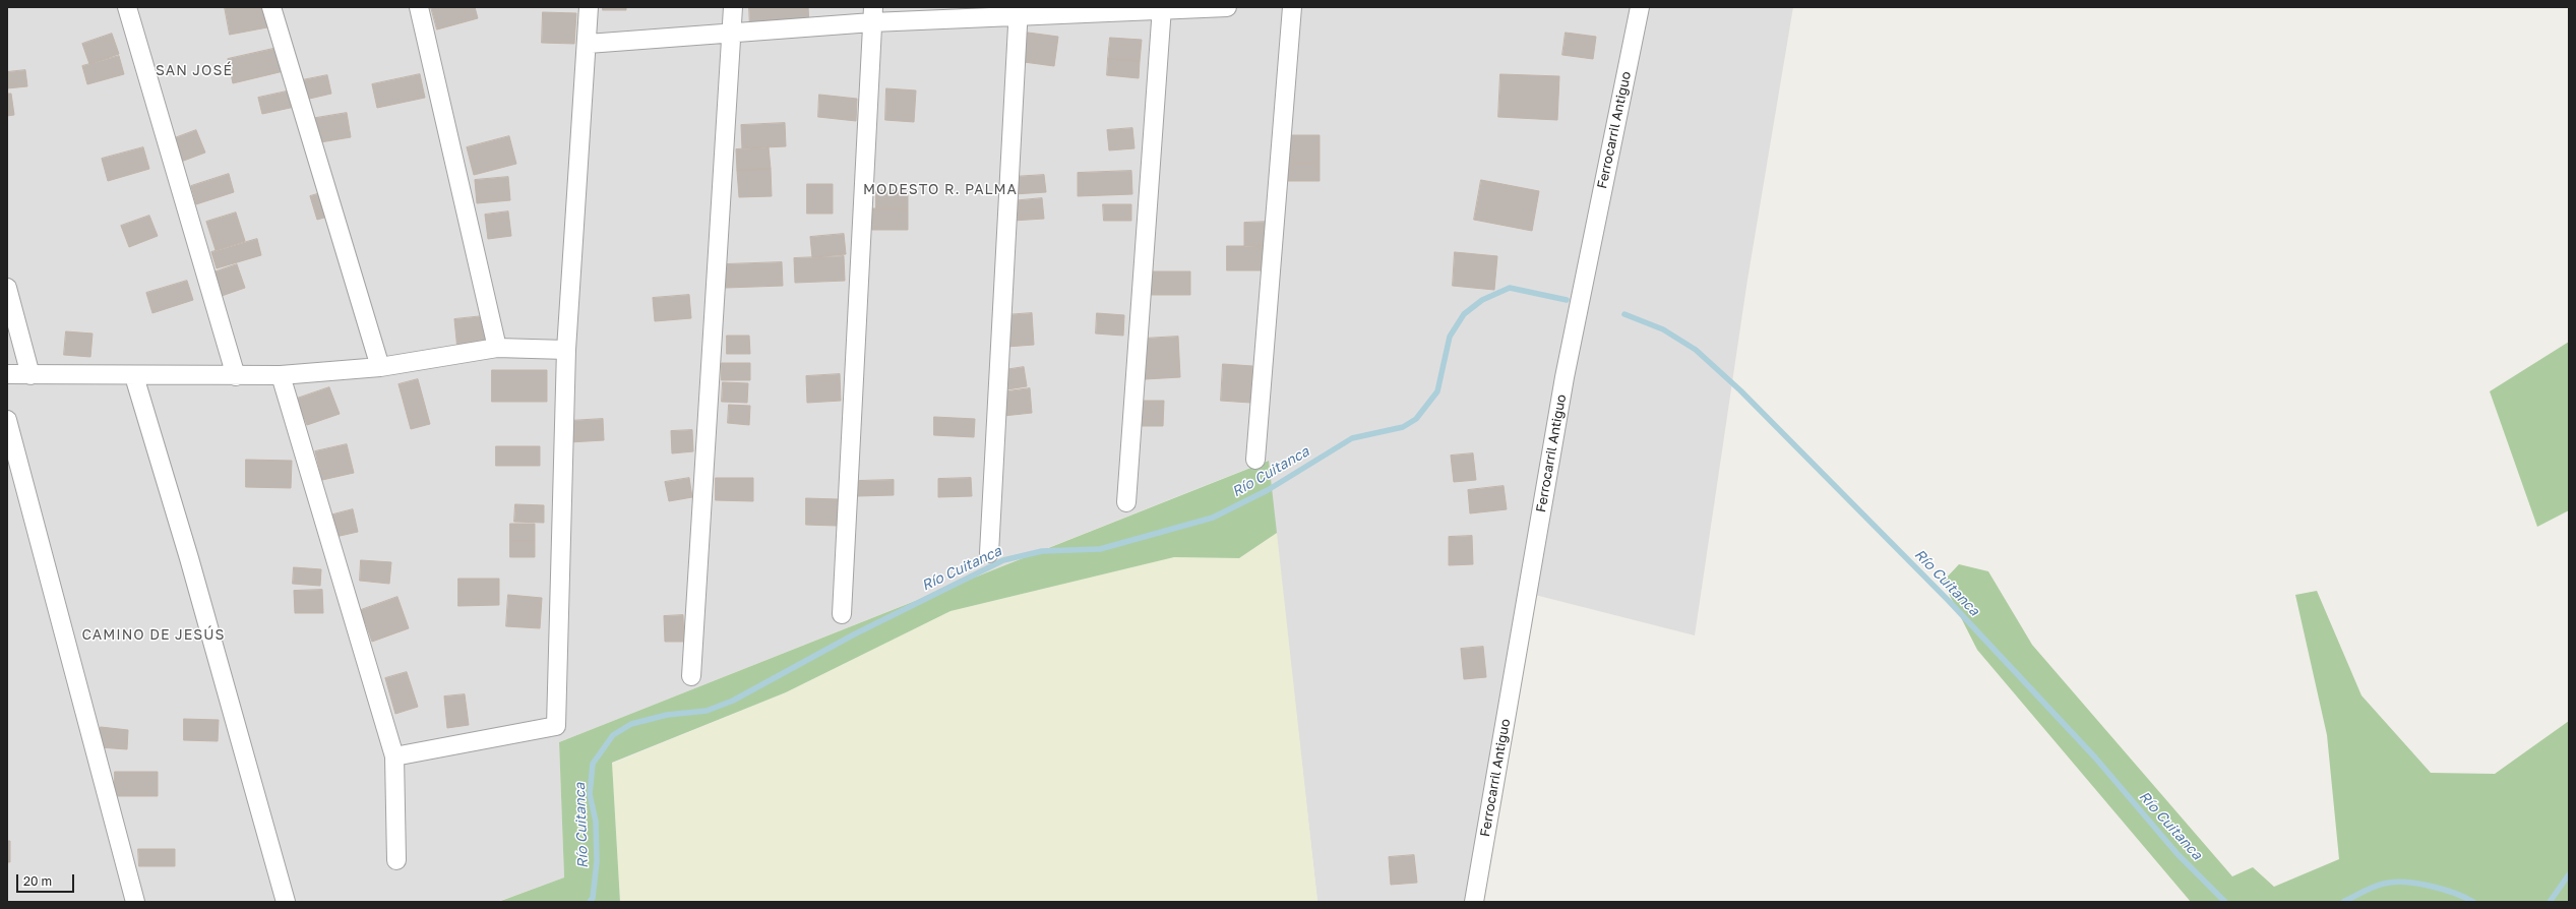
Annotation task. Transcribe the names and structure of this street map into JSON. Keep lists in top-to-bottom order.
{
  "streets": {
    "street": ["Ferrocarril Antiguo"]
  },
  "districts": ["SAN JOSÉ", "MODESTO R. PALMA", "CAMINO DE JESÚS"],
  "water": ["Río Cuitanca"],
  "scale_bar": "20 m"
}
